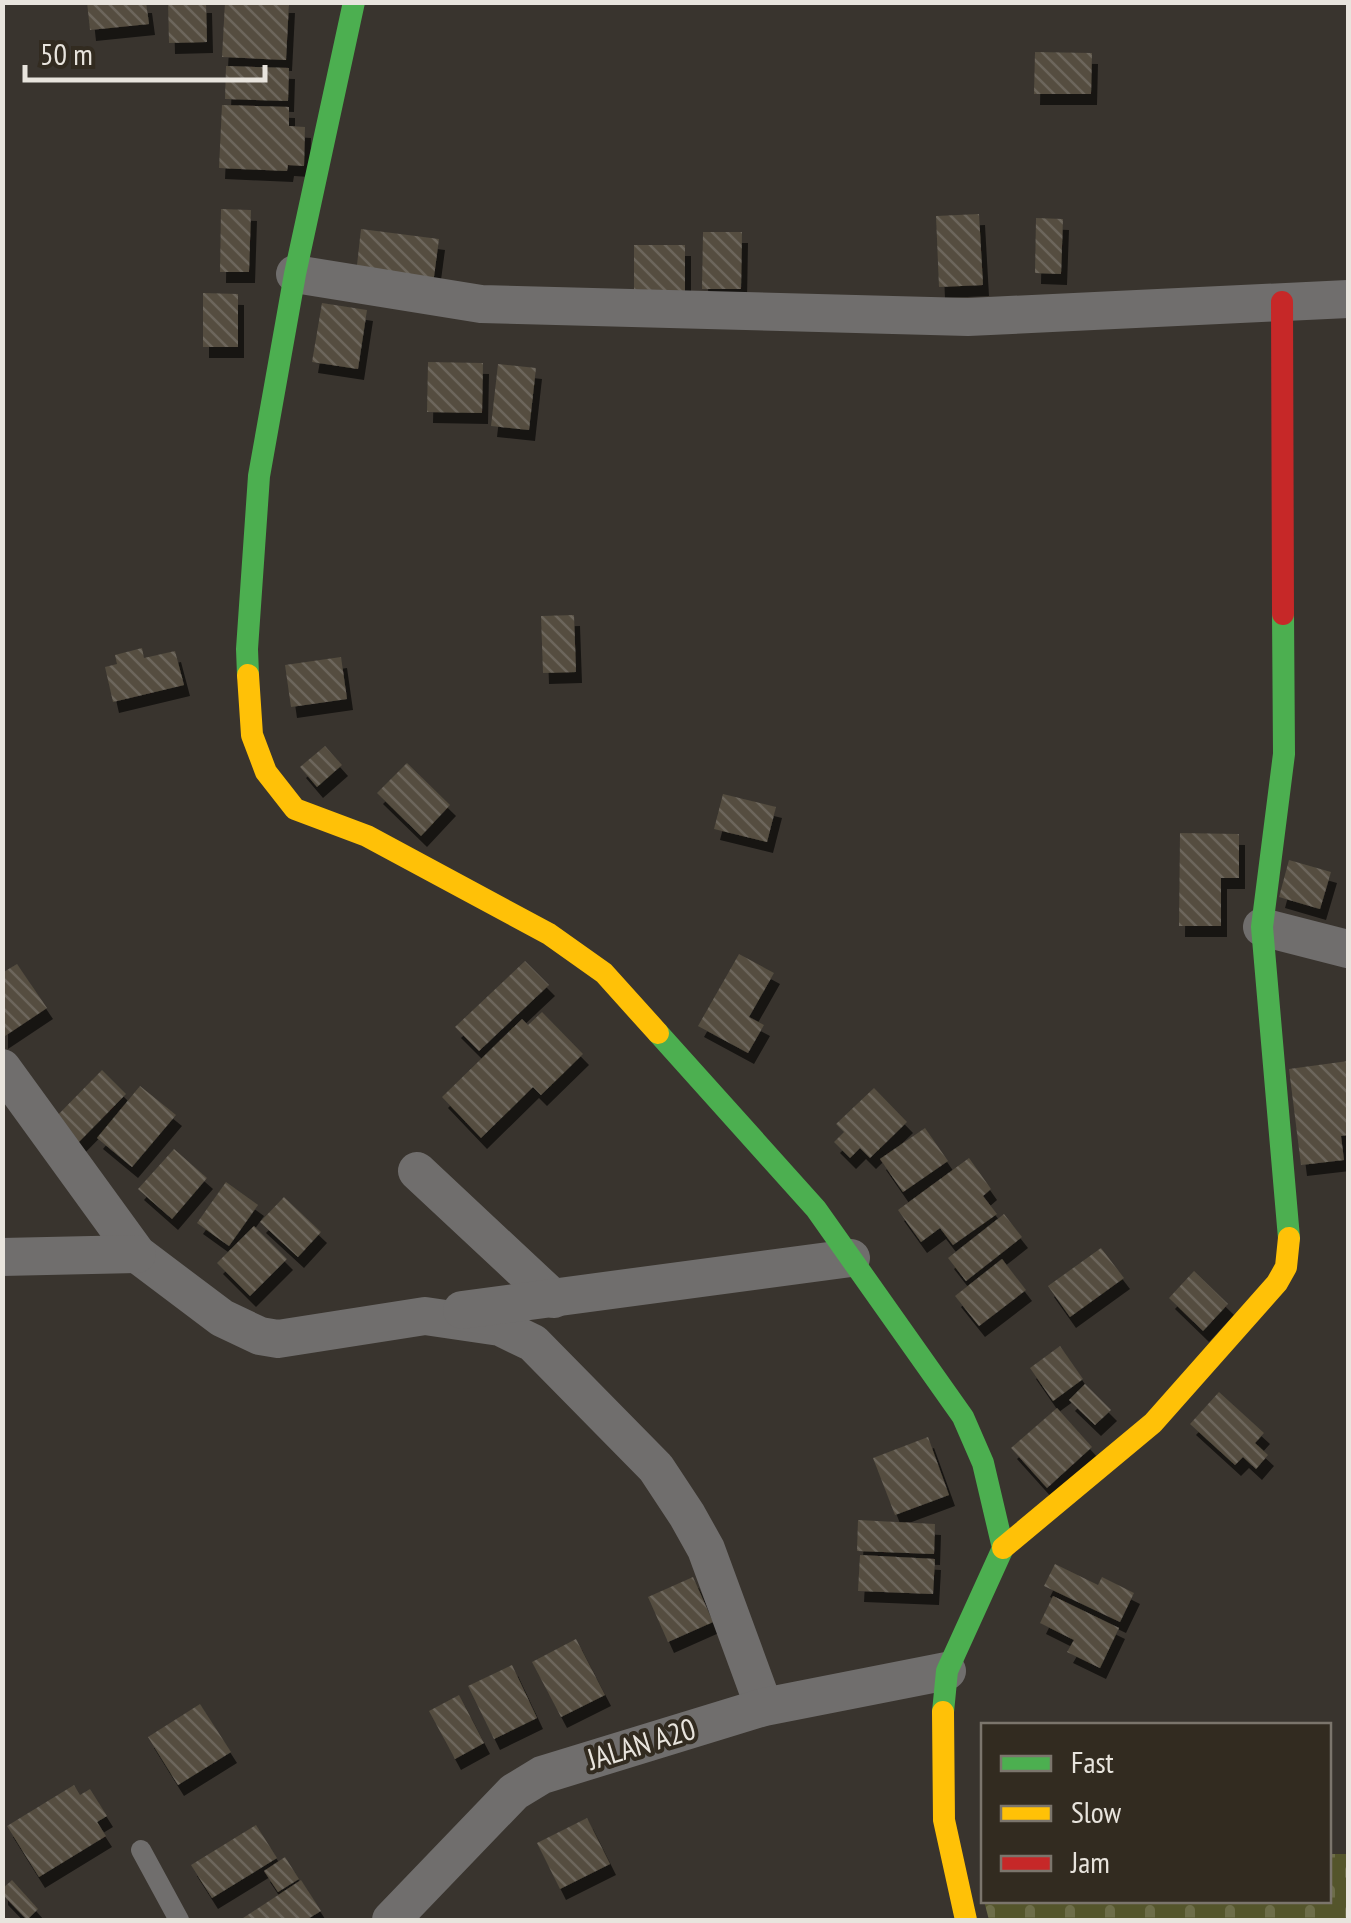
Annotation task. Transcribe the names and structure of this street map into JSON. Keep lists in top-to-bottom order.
{
  "streets": {
    "street": ["JALAN A20"]
  },
  "legend": ["Fast", "Slow", "Jam"],
  "scale_bar": "50 m"
}
